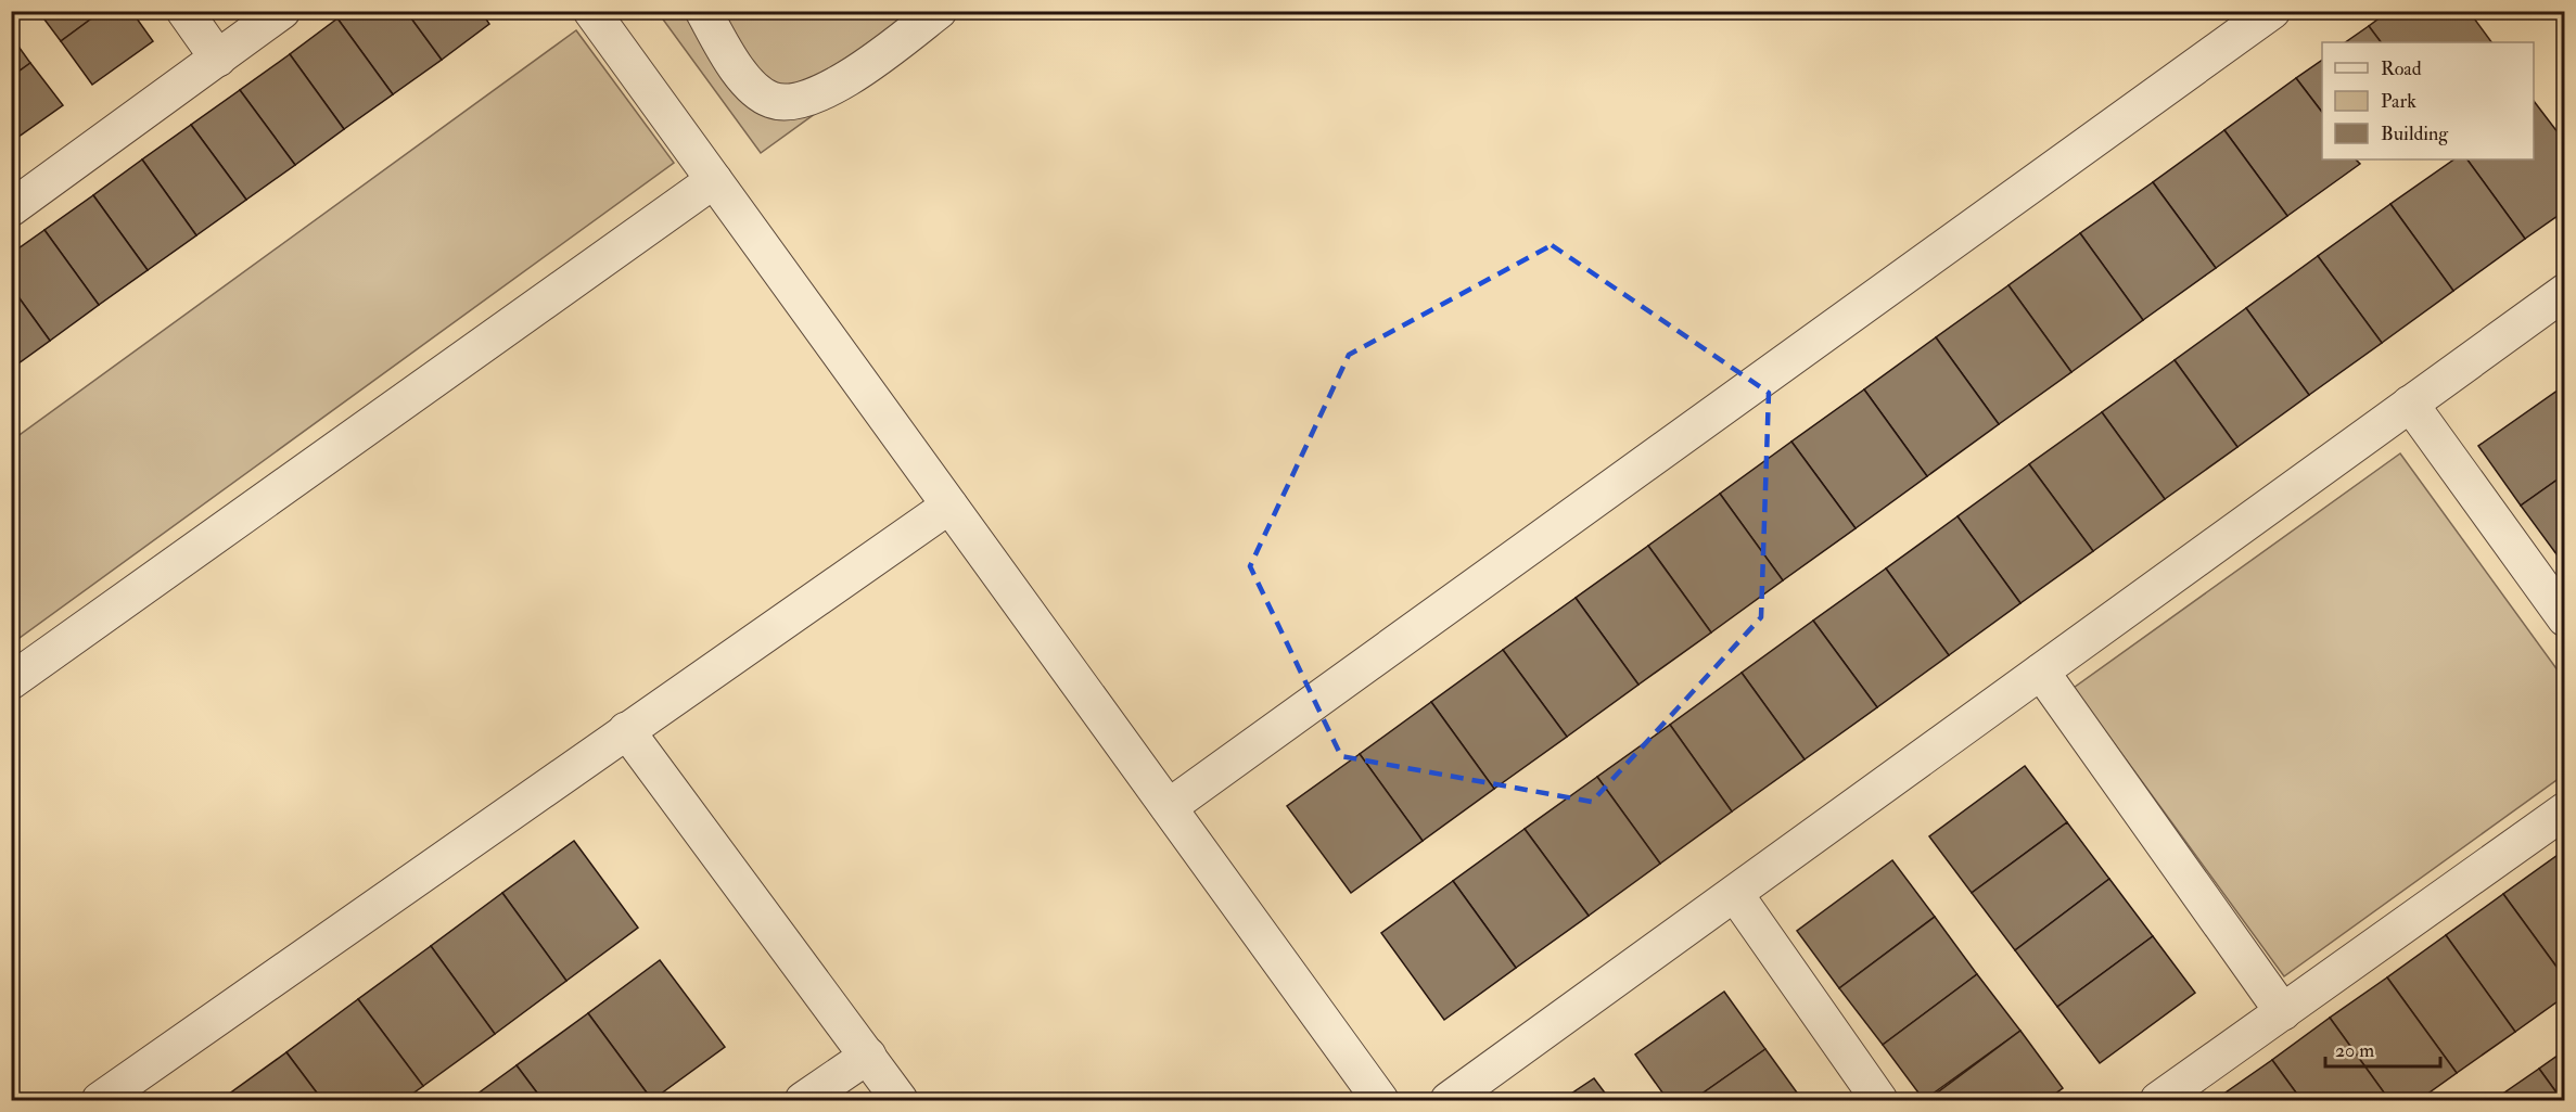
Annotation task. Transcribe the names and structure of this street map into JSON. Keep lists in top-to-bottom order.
{
  "legend": ["Road", "Park", "Building"],
  "scale_bar": "20 m"
}
